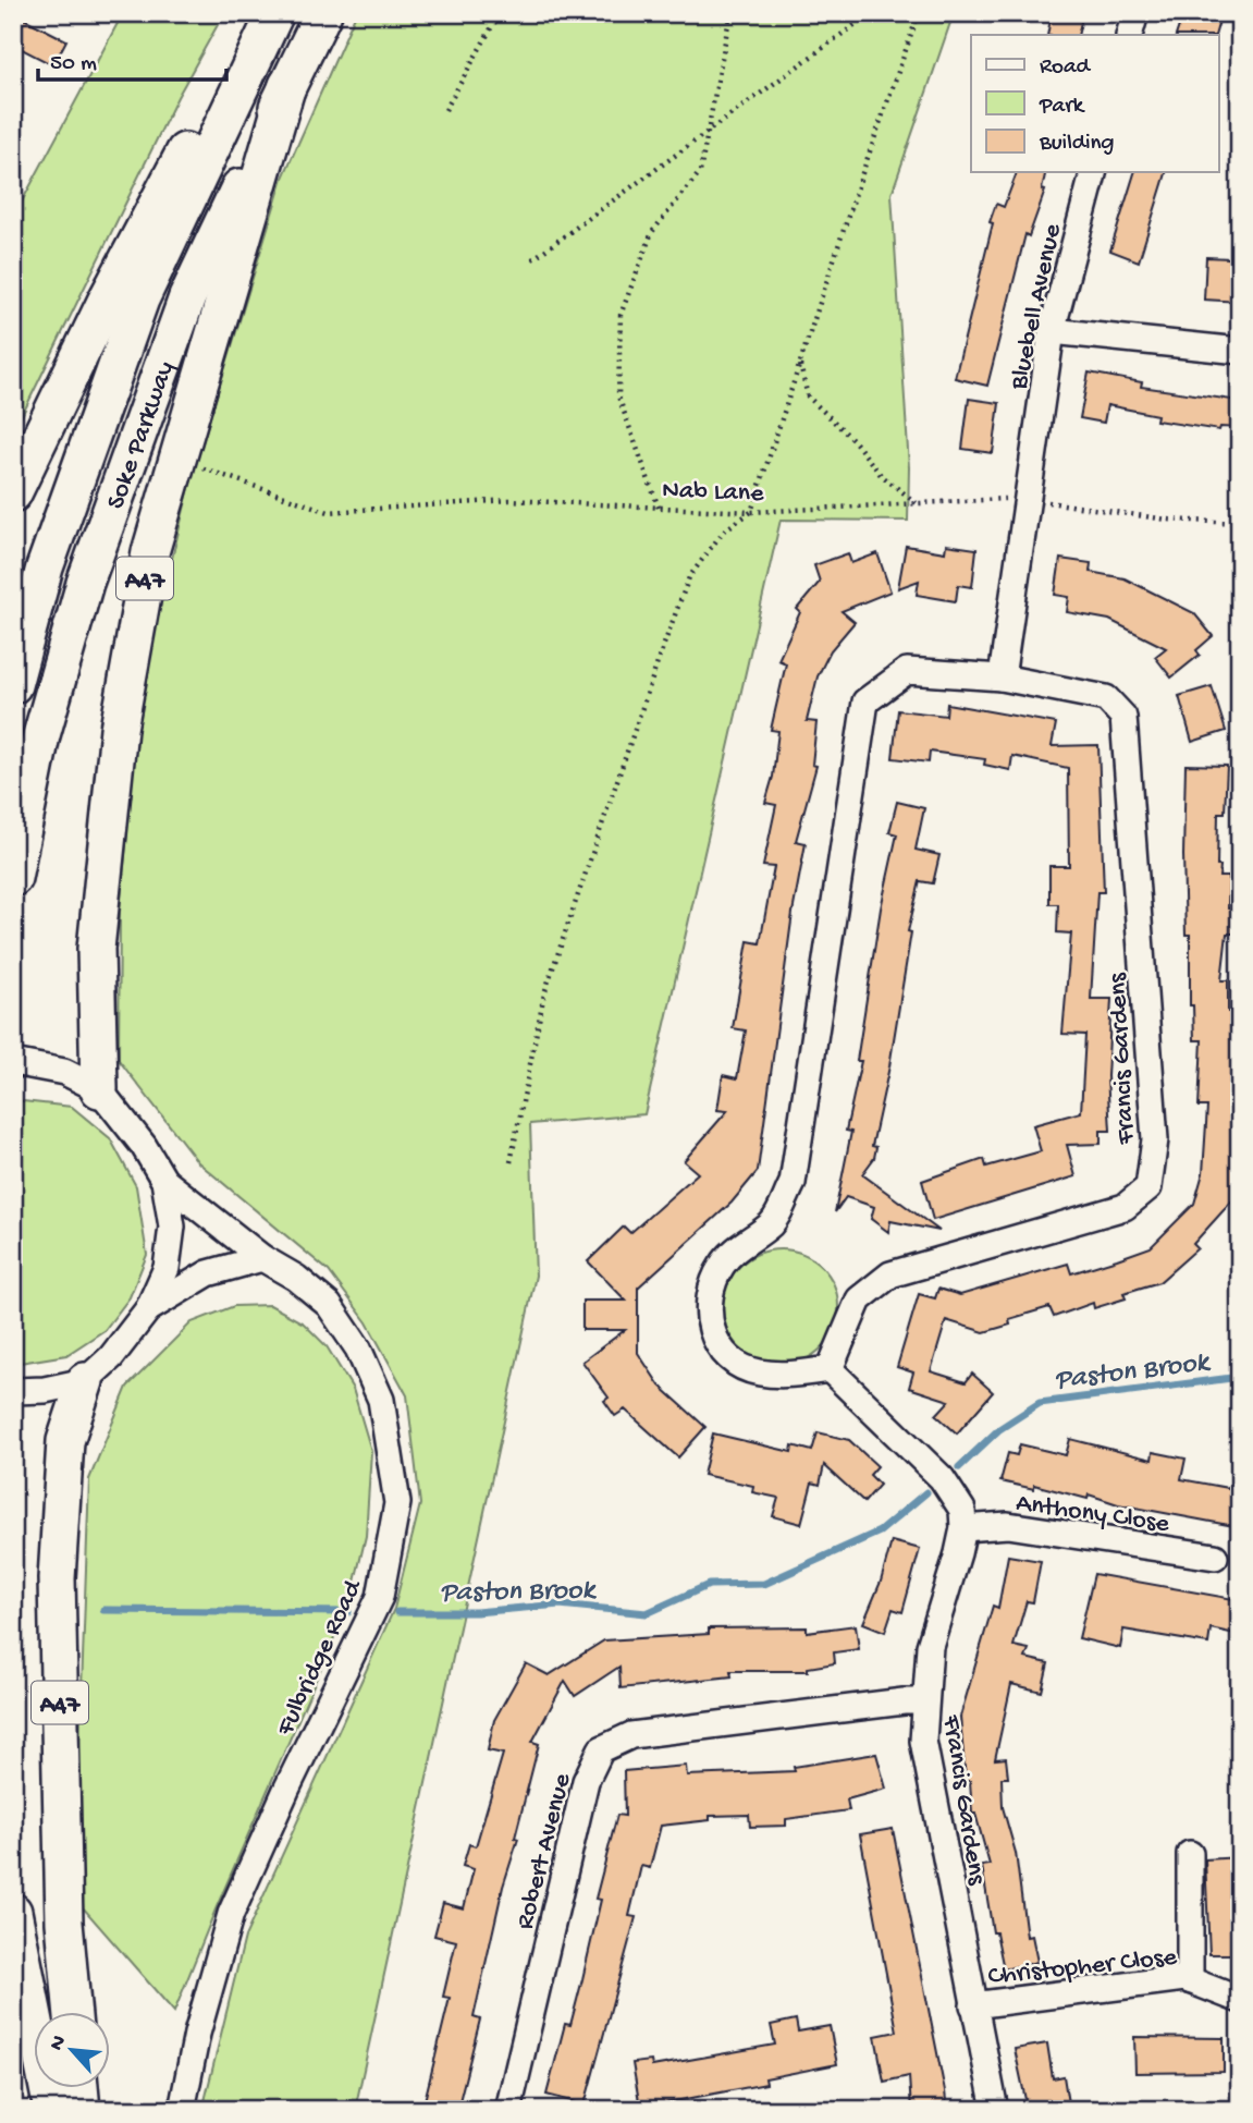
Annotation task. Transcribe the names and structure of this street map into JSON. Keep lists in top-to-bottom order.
{
  "streets": {
    "highway": ["Soke Parkway", "A47"],
    "street": [
      "Bluebell Avenue",
      "Francis Gardens",
      "Anthony Close",
      "Fulbridge Road",
      "Robert Avenue",
      "Christopher Close"
    ],
    "path": ["Nab Lane"]
  },
  "crossings": [
    ["Bluebell Avenue", "Nab Lane"],
    ["Soke Parkway", "A47"],
    ["Francis Gardens", "Anthony Close"],
    ["Francis Gardens", "Robert Avenue"],
    ["Francis Gardens", "Christopher Close"]
  ],
  "water": ["Paston Brook"],
  "legend": ["Road", "Park", "Building"],
  "scale_bar": "50 m",
  "north": "top left"
}
